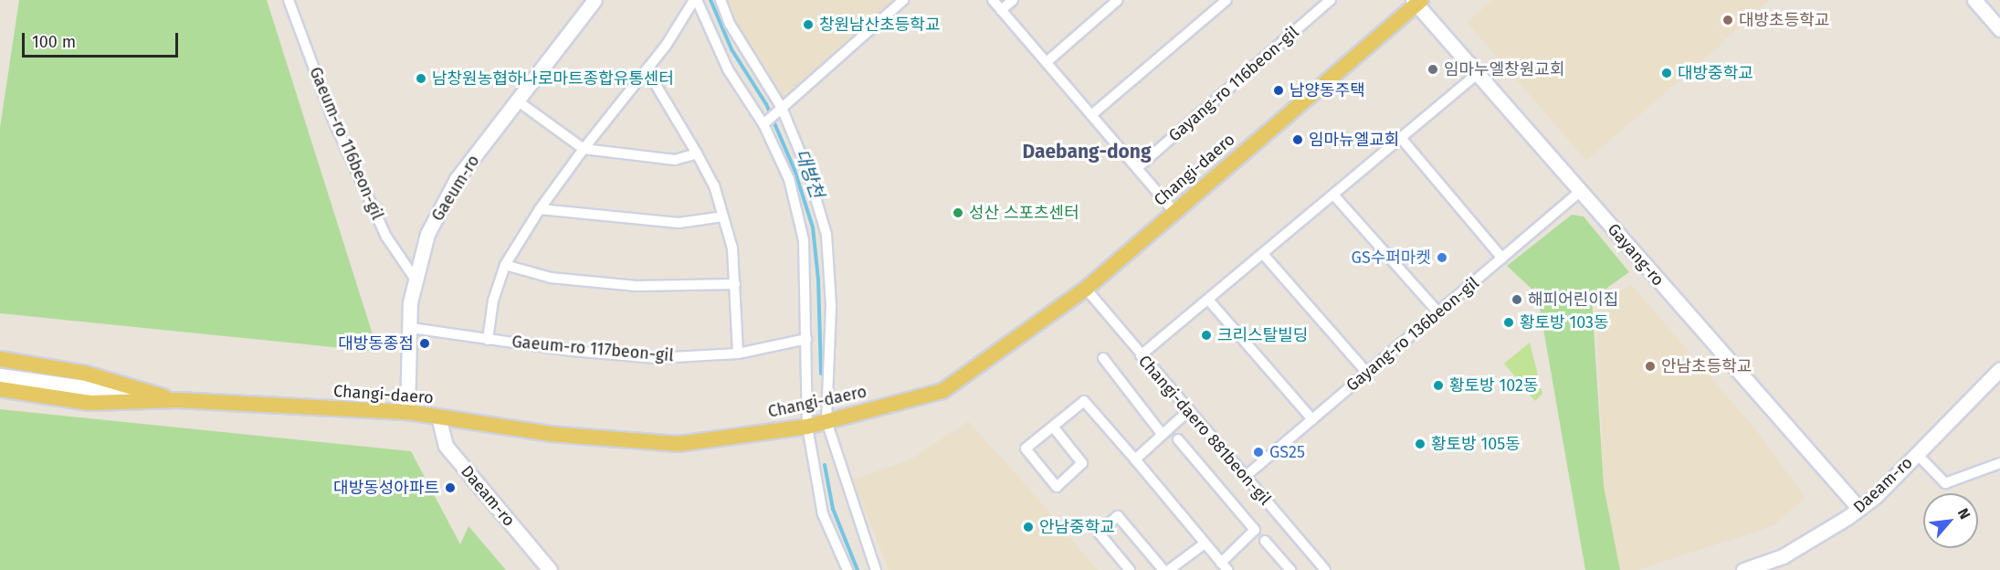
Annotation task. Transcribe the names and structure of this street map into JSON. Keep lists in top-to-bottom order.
{
  "streets": {
    "main road": ["Changi-daero"],
    "street": [
      "Gayang-ro 116beon-gil",
      "Gaeum-ro 116beon-gil",
      "Gaeum-ro",
      "Gayang-ro",
      "Gayang-ro 136beon-gil",
      "Gaeum-ro 117beon-gil",
      "Changi-daero 881beon-gil",
      "Daeam-ro"
    ]
  },
  "crossings": [
    ["Gaeum-ro 116beon-gil", "Gaeum-ro"],
    ["Changi-daero", "Gaeum-ro"],
    ["Changi-daero", "Gayang-ro"],
    ["Changi-daero", "Changi-daero 881beon-gil"],
    ["Changi-daero", "Daeam-ro"],
    ["Gaeum-ro", "Gaeum-ro 117beon-gil"],
    ["Gayang-ro", "Gayang-ro 136beon-gil"],
    ["Gayang-ro", "Daeam-ro"],
    ["Gayang-ro 136beon-gil", "Changi-daero 881beon-gil"]
  ],
  "districts": ["Daebang-dong"],
  "water": ["대방천"],
  "places": [
    "대방초등학교",
    "창원남산초등학교",
    "임마누엘창원교회",
    "대방중학교",
    "남창원농협하나로마트종합유통센터",
    "남양동주택",
    "임마뉴엘교회",
    "성산 스포츠센터",
    "GS수퍼마켓",
    "해피어린이집",
    "황토방 103동",
    "크리스탈빌딩",
    "대방동종점",
    "안남초등학교",
    "황토방 102동",
    "황토방 105동",
    "GS25",
    "대방동성아파트",
    "안남중학교"
  ],
  "scale_bar": "100 m",
  "north": "top right"
}
